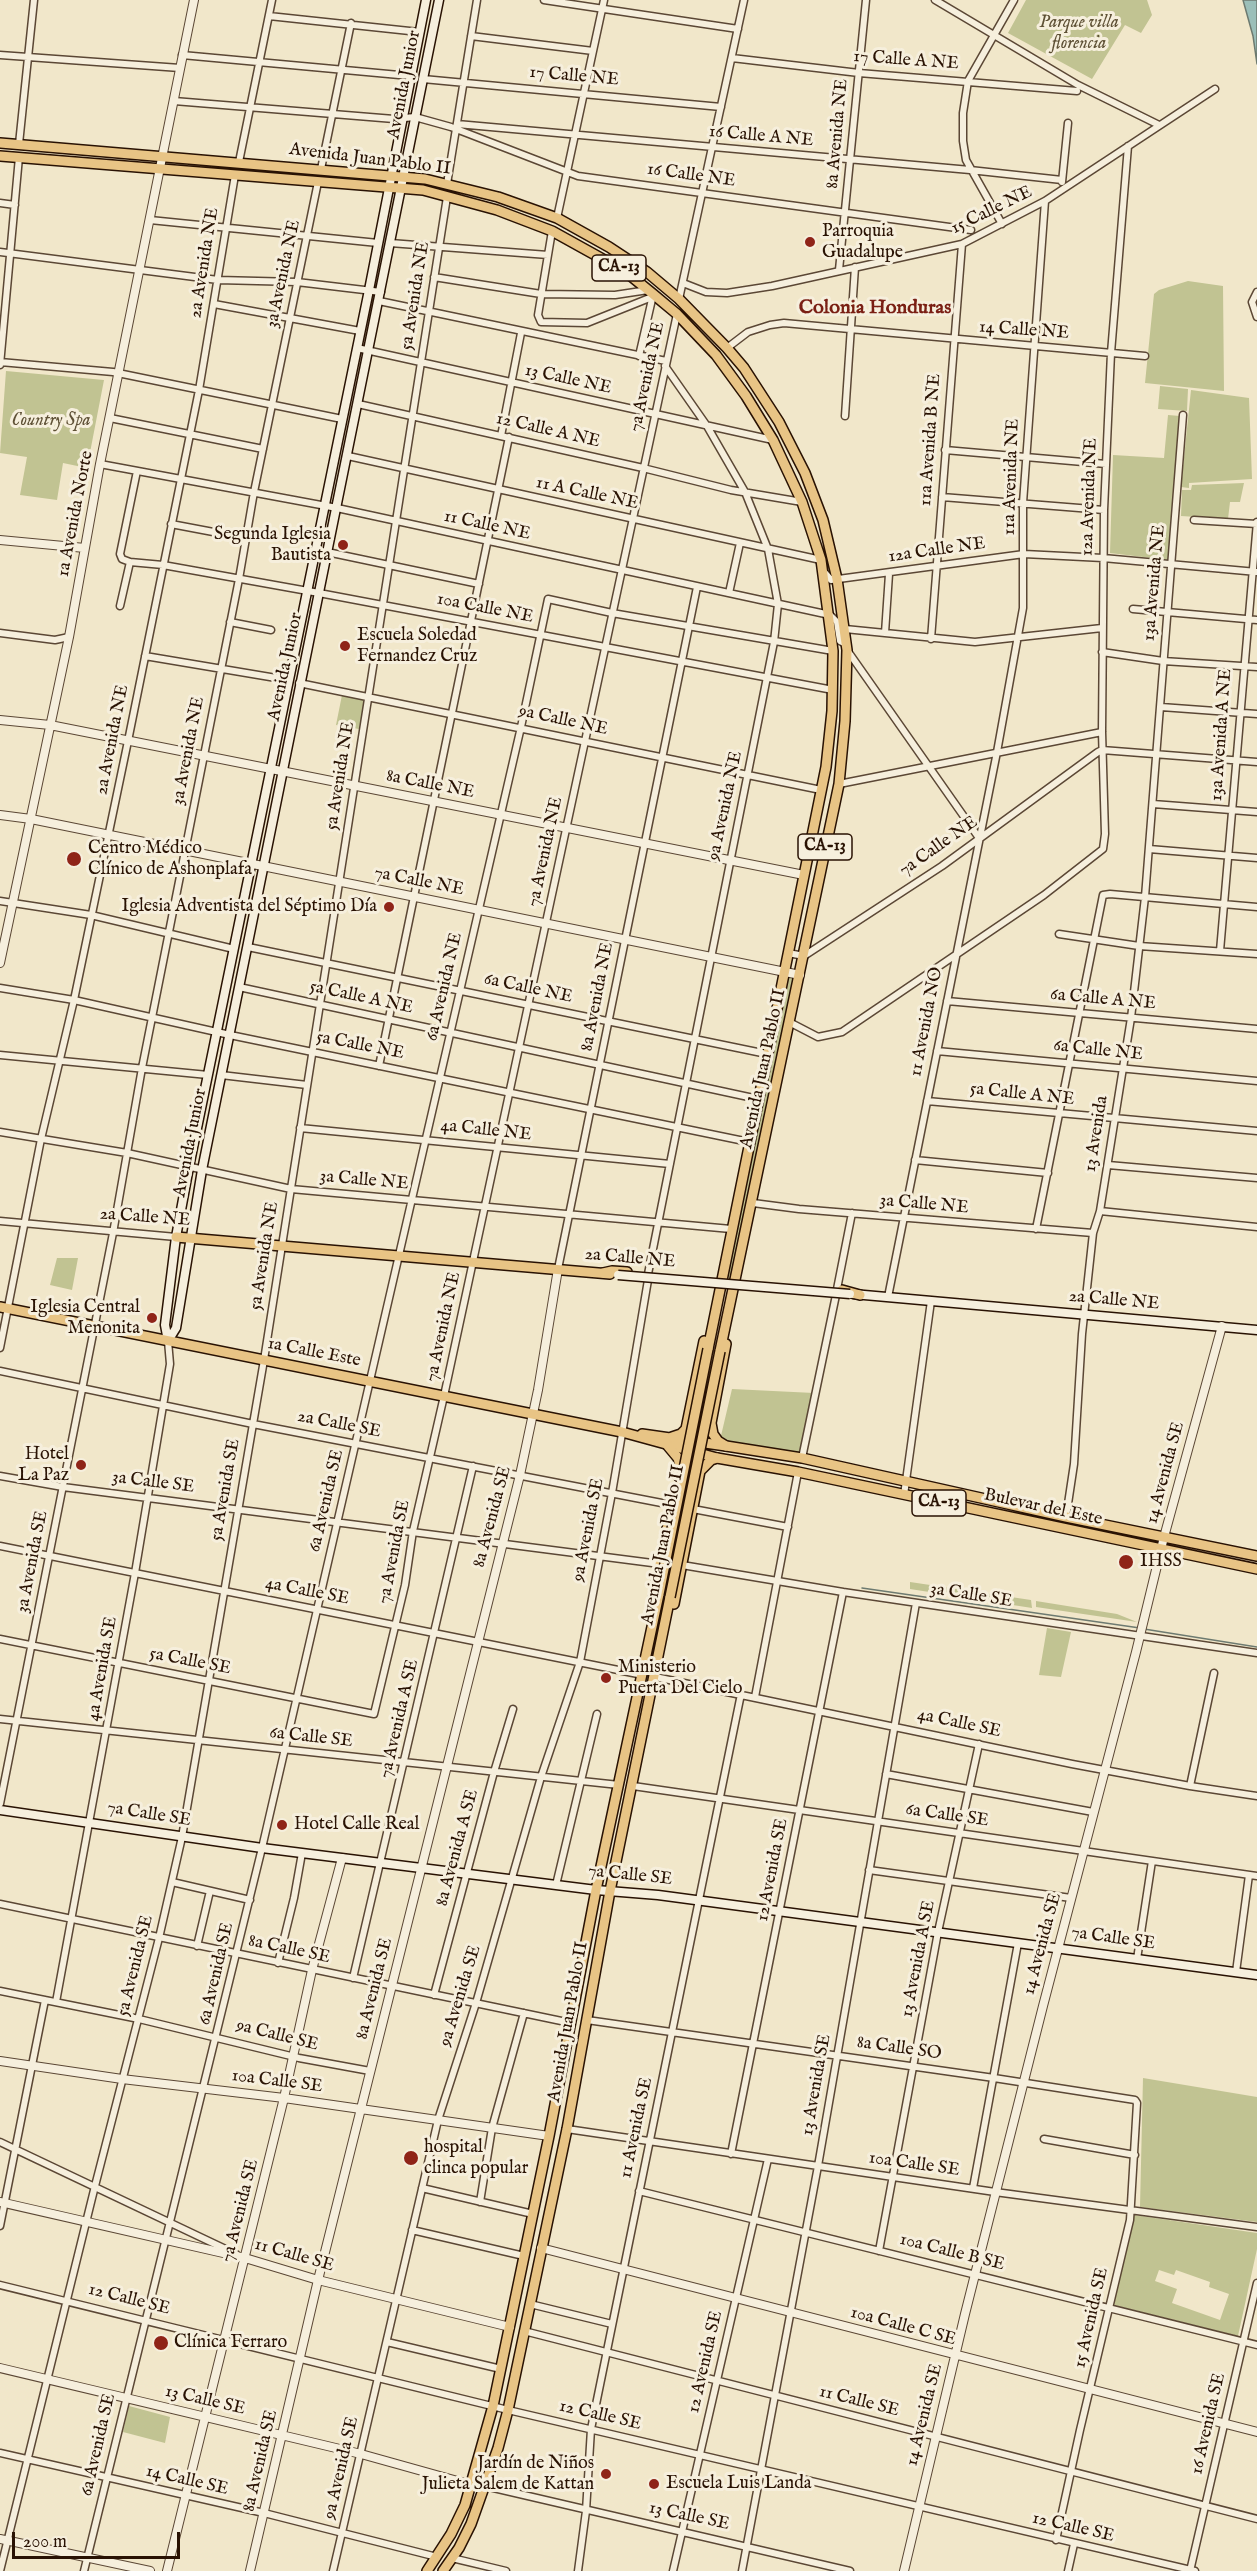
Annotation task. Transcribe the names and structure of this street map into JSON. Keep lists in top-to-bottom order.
{
  "streets": {
    "main road": [
      "Avenida Junior",
      "Avenida Juan Pablo II",
      "CA-13",
      "2a Calle NE",
      "1a Calle Este",
      "Bulevar del Este",
      "7a Calle SE"
    ],
    "street": [
      "17 Calle A NE",
      "17 Calle NE",
      "8a Avenida NE",
      "16 Calle A NE",
      "16 Calle NE",
      "15 Calle NE",
      "2a Avenida NE",
      "3a Avenida NE",
      "5a Avenida NE",
      "14 Calle NE",
      "7a Avenida NE",
      "13 Calle NE",
      "12 Calle A NE",
      "11a Avenida B NE",
      "11a Avenida NE",
      "11 A Calle NE",
      "12a Avenida NE",
      "1a Avenida Norte",
      "11 Calle NE",
      "12a Calle NE",
      "13a Avenida NE",
      "10a Calle NE",
      "9a Calle NE",
      "13a Avenida A NE",
      "8a Calle NE",
      "9a Avenida NE",
      "7a Calle NE",
      "6a Avenida NE",
      "6a Calle NE",
      "5a Calle A NE",
      "6a Calle A NE",
      "11 Avenida NO",
      "5a Calle NE",
      "4a Calle NE",
      "13 Avenida",
      "3a Calle NE",
      "2a Calle SE",
      "14 Avenida SE",
      "3a Calle SE",
      "5a Avenida SE",
      "6a Avenida SE",
      "8a Avenida SE",
      "9a Avenida SE",
      "7a Avenida SE",
      "3a Avenida SE",
      "4a Calle SE",
      "5a Calle SE",
      "4a Avenida SE",
      "7a Avenida A SE",
      "6a Calle SE",
      "8a Avenida A SE",
      "12 Avenida SE",
      "8a Calle SE",
      "13 Avenida A SE",
      "9a Calle SE",
      "8a Calle SO",
      "10a Calle SE",
      "13 Avenida SE",
      "11 Avenida SE",
      "10a Calle B SE",
      "11 Calle SE",
      "12 Calle SE",
      "15 Avenida SE",
      "10a Calle C SE",
      "13 Calle SE",
      "16 Avenida SE",
      "14 Calle SE"
    ]
  },
  "crossings": [
    ["17 Calle A NE", "8a Avenida NE"],
    ["17 Calle NE", "Avenida Junior"],
    ["Avenida Junior", "Avenida Juan Pablo II"],
    ["Avenida Junior", "16 Calle NE"],
    ["Avenida Junior", "13 Calle NE"],
    ["Avenida Junior", "12 Calle A NE"],
    ["Avenida Junior", "11 A Calle NE"],
    ["Avenida Junior", "11 Calle NE"],
    ["Avenida Junior", "10a Calle NE"],
    ["Avenida Junior", "9a Calle NE"],
    ["Avenida Junior", "8a Calle NE"],
    ["Avenida Junior", "7a Calle NE"],
    ["Avenida Junior", "6a Calle NE"],
    ["Avenida Junior", "5a Calle A NE"],
    ["Avenida Junior", "5a Calle NE"],
    ["Avenida Junior", "3a Calle NE"],
    ["Avenida Junior", "2a Calle NE"],
    ["Avenida Junior", "1a Calle Este"],
    ["Avenida Junior", "4a Avenida SE"],
    ["8a Avenida NE", "16 Calle A NE"],
    ["8a Avenida NE", "16 Calle NE"],
    ["8a Avenida NE", "15 Calle NE"],
    ["8a Avenida NE", "11 Calle NE"],
    ["8a Avenida NE", "10a Calle NE"],
    ["8a Avenida NE", "9a Calle NE"],
    ["8a Avenida NE", "8a Calle NE"],
    ["8a Avenida NE", "7a Calle NE"],
    ["8a Avenida NE", "6a Calle NE"],
    ["8a Avenida NE", "5a Calle A NE"],
    ["8a Avenida NE", "5a Calle NE"],
    ["8a Avenida NE", "4a Calle NE"],
    ["8a Avenida NE", "3a Calle NE"],
    ["8a Avenida NE", "2a Calle NE"],
    ["8a Avenida NE", "1a Calle Este"],
    ["8a Avenida NE", "8a Avenida SE"],
    ["16 Calle A NE", "16 Calle NE"],
    ["Avenida Juan Pablo II", "2a Avenida NE"],
    ["Avenida Juan Pablo II", "3a Avenida NE"],
    ["Avenida Juan Pablo II", "5a Avenida NE"],
    ["Avenida Juan Pablo II", "14 Calle NE"],
    ["Avenida Juan Pablo II", "7a Avenida NE"],
    ["Avenida Juan Pablo II", "13 Calle NE"],
    ["Avenida Juan Pablo II", "12 Calle A NE"],
    ["Avenida Juan Pablo II", "11 A Calle NE"],
    ["Avenida Juan Pablo II", "1a Avenida Norte"],
    ["Avenida Juan Pablo II", "11 Calle NE"],
    ["Avenida Juan Pablo II", "12a Calle NE"],
    ["Avenida Juan Pablo II", "10a Calle NE"],
    ["Avenida Juan Pablo II", "9a Calle NE"],
    ["Avenida Juan Pablo II", "8a Calle NE"],
    ["Avenida Juan Pablo II", "7a Calle NE"],
    ["Avenida Juan Pablo II", "6a Calle NE"],
    ["Avenida Juan Pablo II", "5a Calle A NE"],
    ["Avenida Juan Pablo II", "5a Calle NE"],
    ["Avenida Juan Pablo II", "3a Calle NE"],
    ["Avenida Juan Pablo II", "4a Calle SE"],
    ["Avenida Juan Pablo II", "6a Calle SE"],
    ["Avenida Juan Pablo II", "7a Calle SE"],
    ["Avenida Juan Pablo II", "8a Calle SE"],
    ["Avenida Juan Pablo II", "8a Calle SO"],
    ["Avenida Juan Pablo II", "10a Calle SE"],
    ["Avenida Juan Pablo II", "11 Calle SE"],
    ["Avenida Juan Pablo II", "12 Calle SE"],
    ["Avenida Juan Pablo II", "10a Calle C SE"],
    ["Avenida Juan Pablo II", "13 Calle SE"],
    ["Avenida Juan Pablo II", "14 Calle SE"],
    ["15 Calle NE", "11a Avenida B NE"],
    ["15 Calle NE", "11a Avenida NE"],
    ["15 Calle NE", "12a Avenida NE"],
    ["2a Avenida NE", "11 Calle NE"],
    ["2a Avenida NE", "10a Calle NE"],
    ["2a Avenida NE", "8a Calle NE"],
    ["2a Avenida NE", "7a Calle NE"],
    ["2a Avenida NE", "5a Calle NE"],
    ["2a Avenida NE", "3a Calle NE"],
    ["2a Avenida NE", "2a Calle NE"],
    ["2a Avenida NE", "1a Calle Este"],
    ["3a Avenida NE", "11 Calle NE"],
    ["3a Avenida NE", "10a Calle NE"],
    ["3a Avenida NE", "8a Calle NE"],
    ["3a Avenida NE", "7a Calle NE"],
    ["3a Avenida NE", "5a Calle NE"],
    ["3a Avenida NE", "3a Calle NE"],
    ["3a Avenida NE", "2a Calle NE"],
    ["3a Avenida NE", "1a Calle Este"],
    ["3a Avenida NE", "3a Avenida SE"],
    ["5a Avenida NE", "13 Calle NE"],
    ["5a Avenida NE", "12 Calle A NE"],
    ["5a Avenida NE", "11 A Calle NE"],
    ["5a Avenida NE", "11 Calle NE"],
    ["5a Avenida NE", "10a Calle NE"],
    ["5a Avenida NE", "9a Calle NE"],
    ["5a Avenida NE", "8a Calle NE"],
    ["5a Avenida NE", "7a Calle NE"],
    ["5a Avenida NE", "6a Calle NE"],
    ["5a Avenida NE", "5a Calle A NE"],
    ["5a Avenida NE", "5a Calle NE"],
    ["5a Avenida NE", "4a Calle NE"],
    ["5a Avenida NE", "3a Calle NE"],
    ["5a Avenida NE", "2a Calle NE"],
    ["5a Avenida NE", "1a Calle Este"],
    ["5a Avenida NE", "5a Avenida SE"],
    ["14 Calle NE", "11a Avenida B NE"],
    ["14 Calle NE", "11a Avenida NE"],
    ["14 Calle NE", "12a Avenida NE"],
    ["7a Avenida NE", "13 Calle NE"],
    ["7a Avenida NE", "12 Calle A NE"],
    ["7a Avenida NE", "11 A Calle NE"],
    ["7a Avenida NE", "11 Calle NE"],
    ["7a Avenida NE", "10a Calle NE"],
    ["7a Avenida NE", "9a Calle NE"],
    ["7a Avenida NE", "8a Calle NE"],
    ["7a Avenida NE", "9a Avenida NE"],
    ["7a Avenida NE", "7a Calle NE"],
    ["7a Avenida NE", "6a Avenida NE"],
    ["7a Avenida NE", "6a Calle NE"],
    ["7a Avenida NE", "5a Calle A NE"],
    ["7a Avenida NE", "5a Calle NE"],
    ["7a Avenida NE", "4a Calle NE"],
    ["7a Avenida NE", "3a Calle NE"],
    ["7a Avenida NE", "2a Calle NE"],
    ["7a Avenida NE", "1a Calle Este"],
    ["7a Avenida NE", "7a Avenida SE"],
    ["13 Calle NE", "9a Avenida NE"],
    ["12 Calle A NE", "9a Avenida NE"],
    ["11a Avenida B NE", "12a Calle NE"],
    ["11a Avenida NE", "12a Calle NE"],
    ["11a Avenida NE", "11 Avenida NO"],
    ["11 A Calle NE", "9a Avenida NE"],
    ["12a Avenida NE", "12a Calle NE"],
    ["12a Avenida NE", "7a Calle NE"],
    ["12a Avenida NE", "11 Avenida NO"],
    ["1a Avenida Norte", "11 Calle NE"],
    ["1a Avenida Norte", "8a Calle NE"],
    ["1a Avenida Norte", "7a Calle NE"],
    ["11 Calle NE", "9a Avenida NE"],
    ["12a Calle NE", "13a Avenida NE"],
    ["12a Calle NE", "13a Avenida A NE"],
    ["13a Avenida NE", "13 Avenida"],
    ["10a Calle NE", "9a Avenida NE"],
    ["10a Calle NE", "6a Avenida NE"],
    ["9a Calle NE", "9a Avenida NE"],
    ["9a Calle NE", "6a Avenida NE"],
    ["8a Calle NE", "9a Avenida NE"],
    ["8a Calle NE", "6a Avenida NE"],
    ["9a Avenida NE", "7a Calle NE"],
    ["9a Avenida NE", "6a Calle NE"],
    ["9a Avenida NE", "5a Calle A NE"],
    ["9a Avenida NE", "5a Calle NE"],
    ["9a Avenida NE", "4a Calle NE"],
    ["9a Avenida NE", "3a Calle NE"],
    ["9a Avenida NE", "1a Calle Este"],
    ["9a Avenida NE", "9a Avenida SE"],
    ["7a Calle NE", "6a Avenida NE"],
    ["7a Calle NE", "11 Avenida NO"],
    ["6a Avenida NE", "6a Calle NE"],
    ["6a Avenida NE", "5a Calle A NE"],
    ["6a Avenida NE", "5a Calle NE"],
    ["6a Avenida NE", "4a Calle NE"],
    ["6a Avenida NE", "3a Calle NE"],
    ["6a Avenida NE", "2a Calle NE"],
    ["6a Avenida NE", "1a Calle Este"],
    ["6a Avenida NE", "6a Avenida SE"],
    ["6a Calle NE", "11 Avenida NO"],
    ["6a Calle NE", "13 Avenida"],
    ["5a Calle A NE", "11 Avenida NO"],
    ["5a Calle A NE", "13 Avenida"],
    ["6a Calle A NE", "11 Avenida NO"],
    ["6a Calle A NE", "13 Avenida"],
    ["11 Avenida NO", "3a Calle NE"],
    ["11 Avenida NO", "2a Calle NE"],
    ["13 Avenida", "3a Calle NE"],
    ["13 Avenida", "2a Calle NE"],
    ["13 Avenida", "Bulevar del Este"],
    ["2a Calle NE", "14 Avenida SE"],
    ["1a Calle Este", "5a Avenida SE"],
    ["1a Calle Este", "6a Avenida SE"],
    ["1a Calle Este", "Bulevar del Este"],
    ["1a Calle Este", "8a Avenida SE"],
    ["1a Calle Este", "9a Avenida SE"],
    ["1a Calle Este", "7a Avenida SE"],
    ["1a Calle Este", "3a Avenida SE"],
    ["1a Calle Este", "4a Avenida SE"],
    ["2a Calle SE", "5a Avenida SE"],
    ["2a Calle SE", "6a Avenida SE"],
    ["2a Calle SE", "8a Avenida SE"],
    ["2a Calle SE", "9a Avenida SE"],
    ["2a Calle SE", "7a Avenida SE"],
    ["2a Calle SE", "3a Avenida SE"],
    ["2a Calle SE", "4a Avenida SE"],
    ["2a Calle SE", "7a Avenida A SE"],
    ["14 Avenida SE", "3a Calle SE"],
    ["14 Avenida SE", "Bulevar del Este"],
    ["14 Avenida SE", "4a Calle SE"],
    ["14 Avenida SE", "6a Calle SE"],
    ["14 Avenida SE", "7a Calle SE"],
    ["14 Avenida SE", "8a Calle SO"],
    ["14 Avenida SE", "10a Calle SE"],
    ["14 Avenida SE", "10a Calle B SE"],
    ["14 Avenida SE", "11 Calle SE"],
    ["14 Avenida SE", "12 Calle SE"],
    ["14 Avenida SE", "10a Calle C SE"],
    ["3a Calle SE", "5a Avenida SE"],
    ["3a Calle SE", "6a Avenida SE"],
    ["3a Calle SE", "8a Avenida SE"],
    ["3a Calle SE", "9a Avenida SE"],
    ["3a Calle SE", "7a Avenida SE"],
    ["3a Calle SE", "3a Avenida SE"],
    ["3a Calle SE", "4a Avenida SE"],
    ["3a Calle SE", "7a Avenida A SE"],
    ["3a Calle SE", "12 Avenida SE"],
    ["3a Calle SE", "13 Avenida SE"],
    ["5a Avenida SE", "4a Calle SE"],
    ["5a Avenida SE", "5a Calle SE"],
    ["5a Avenida SE", "6a Calle SE"],
    ["5a Avenida SE", "7a Calle SE"],
    ["5a Avenida SE", "8a Calle SE"],
    ["5a Avenida SE", "9a Calle SE"],
    ["5a Avenida SE", "10a Calle SE"],
    ["5a Avenida SE", "11 Calle SE"],
    ["5a Avenida SE", "12 Calle SE"],
    ["5a Avenida SE", "13 Calle SE"],
    ["5a Avenida SE", "14 Calle SE"],
    ["6a Avenida SE", "4a Calle SE"],
    ["6a Avenida SE", "5a Calle SE"],
    ["6a Avenida SE", "6a Calle SE"],
    ["6a Avenida SE", "7a Calle SE"],
    ["6a Avenida SE", "8a Calle SE"],
    ["6a Avenida SE", "9a Calle SE"],
    ["6a Avenida SE", "10a Calle SE"],
    ["6a Avenida SE", "11 Calle SE"],
    ["6a Avenida SE", "12 Calle SE"],
    ["6a Avenida SE", "13 Calle SE"],
    ["6a Avenida SE", "14 Calle SE"],
    ["8a Avenida SE", "4a Calle SE"],
    ["8a Avenida SE", "6a Calle SE"],
    ["8a Avenida SE", "7a Calle SE"],
    ["8a Avenida SE", "8a Calle SE"],
    ["8a Avenida SE", "9a Calle SE"],
    ["8a Avenida SE", "10a Calle SE"],
    ["8a Avenida SE", "11 Calle SE"],
    ["8a Avenida SE", "12 Calle SE"],
    ["8a Avenida SE", "13 Calle SE"],
    ["8a Avenida SE", "14 Calle SE"],
    ["9a Avenida SE", "4a Calle SE"],
    ["9a Avenida SE", "6a Calle SE"],
    ["9a Avenida SE", "7a Calle SE"],
    ["9a Avenida SE", "8a Calle SE"],
    ["9a Avenida SE", "10a Calle SE"],
    ["9a Avenida SE", "11 Calle SE"],
    ["9a Avenida SE", "12 Calle SE"],
    ["9a Avenida SE", "13 Calle SE"],
    ["9a Avenida SE", "14 Calle SE"],
    ["7a Avenida SE", "4a Calle SE"],
    ["7a Avenida SE", "5a Calle SE"],
    ["7a Avenida SE", "7a Calle SE"],
    ["7a Avenida SE", "8a Calle SE"],
    ["7a Avenida SE", "9a Calle SE"],
    ["7a Avenida SE", "10a Calle SE"],
    ["7a Avenida SE", "11 Calle SE"],
    ["7a Avenida SE", "12 Calle SE"],
    ["7a Avenida SE", "13 Calle SE"],
    ["7a Avenida SE", "14 Calle SE"],
    ["3a Avenida SE", "4a Calle SE"],
    ["3a Avenida SE", "5a Calle SE"],
    ["3a Avenida SE", "6a Calle SE"],
    ["4a Calle SE", "4a Avenida SE"],
    ["4a Calle SE", "7a Avenida A SE"],
    ["4a Calle SE", "12 Avenida SE"],
    ["4a Calle SE", "13 Avenida A SE"],
    ["4a Calle SE", "13 Avenida SE"],
    ["4a Calle SE", "11 Avenida SE"],
    ["5a Calle SE", "4a Avenida SE"],
    ["4a Avenida SE", "6a Calle SE"],
    ["4a Avenida SE", "7a Calle SE"],
    ["4a Avenida SE", "8a Calle SE"],
    ["4a Avenida SE", "9a Calle SE"],
    ["7a Avenida A SE", "6a Calle SE"],
    ["7a Avenida A SE", "7a Calle SE"],
    ["7a Avenida A SE", "8a Calle SE"],
    ["6a Calle SE", "8a Avenida A SE"],
    ["6a Calle SE", "12 Avenida SE"],
    ["6a Calle SE", "13 Avenida A SE"],
    ["6a Calle SE", "13 Avenida SE"],
    ["6a Calle SE", "11 Avenida SE"],
    ["7a Calle SE", "8a Avenida A SE"],
    ["7a Calle SE", "12 Avenida SE"],
    ["7a Calle SE", "13 Avenida A SE"],
    ["7a Calle SE", "13 Avenida SE"],
    ["7a Calle SE", "11 Avenida SE"],
    ["8a Avenida A SE", "8a Calle SE"],
    ["12 Avenida SE", "8a Calle SO"],
    ["12 Avenida SE", "10a Calle SE"],
    ["12 Avenida SE", "10a Calle B SE"],
    ["12 Avenida SE", "11 Calle SE"],
    ["12 Avenida SE", "12 Calle SE"],
    ["12 Avenida SE", "10a Calle C SE"],
    ["12 Avenida SE", "13 Calle SE"],
    ["13 Avenida A SE", "8a Calle SO"],
    ["13 Avenida A SE", "10a Calle SE"],
    ["13 Avenida A SE", "10a Calle B SE"],
    ["8a Calle SO", "13 Avenida SE"],
    ["8a Calle SO", "11 Avenida SE"],
    ["8a Calle SO", "15 Avenida SE"],
    ["10a Calle SE", "13 Avenida SE"],
    ["10a Calle SE", "11 Avenida SE"],
    ["10a Calle SE", "15 Avenida SE"],
    ["13 Avenida SE", "10a Calle B SE"],
    ["13 Avenida SE", "11 Calle SE"],
    ["13 Avenida SE", "12 Calle SE"],
    ["13 Avenida SE", "10a Calle C SE"],
    ["13 Avenida SE", "13 Calle SE"],
    ["11 Avenida SE", "10a Calle B SE"],
    ["11 Avenida SE", "11 Calle SE"],
    ["11 Avenida SE", "12 Calle SE"],
    ["11 Avenida SE", "10a Calle C SE"],
    ["11 Avenida SE", "13 Calle SE"],
    ["10a Calle B SE", "15 Avenida SE"],
    ["10a Calle B SE", "16 Avenida SE"],
    ["11 Calle SE", "15 Avenida SE"],
    ["11 Calle SE", "16 Avenida SE"],
    ["12 Calle SE", "15 Avenida SE"],
    ["12 Calle SE", "16 Avenida SE"],
    ["15 Avenida SE", "10a Calle C SE"],
    ["10a Calle C SE", "16 Avenida SE"]
  ],
  "districts": ["Colonia Honduras"],
  "parks": ["Parque villa florencia", "Country Spa"],
  "places": [
    "Parroquia Guadalupe",
    "Segunda Iglesia Bautista",
    "Escuela Soledad Fernandez Cruz",
    "Centro Médico Clínico de Ashonplafa",
    "Iglesia Adventista del Séptimo Día",
    "Iglesia Central Menonita",
    "Hotel La Paz",
    "IHSS",
    "Ministerio Puerta Del Cielo",
    "Hotel Calle Real",
    "hospital clinca popular",
    "Clínica Ferraro",
    "Jardín de Niños Julieta Salem de Kattan",
    "Escuela Luis Landa"
  ],
  "scale_bar": "200 m"
}
